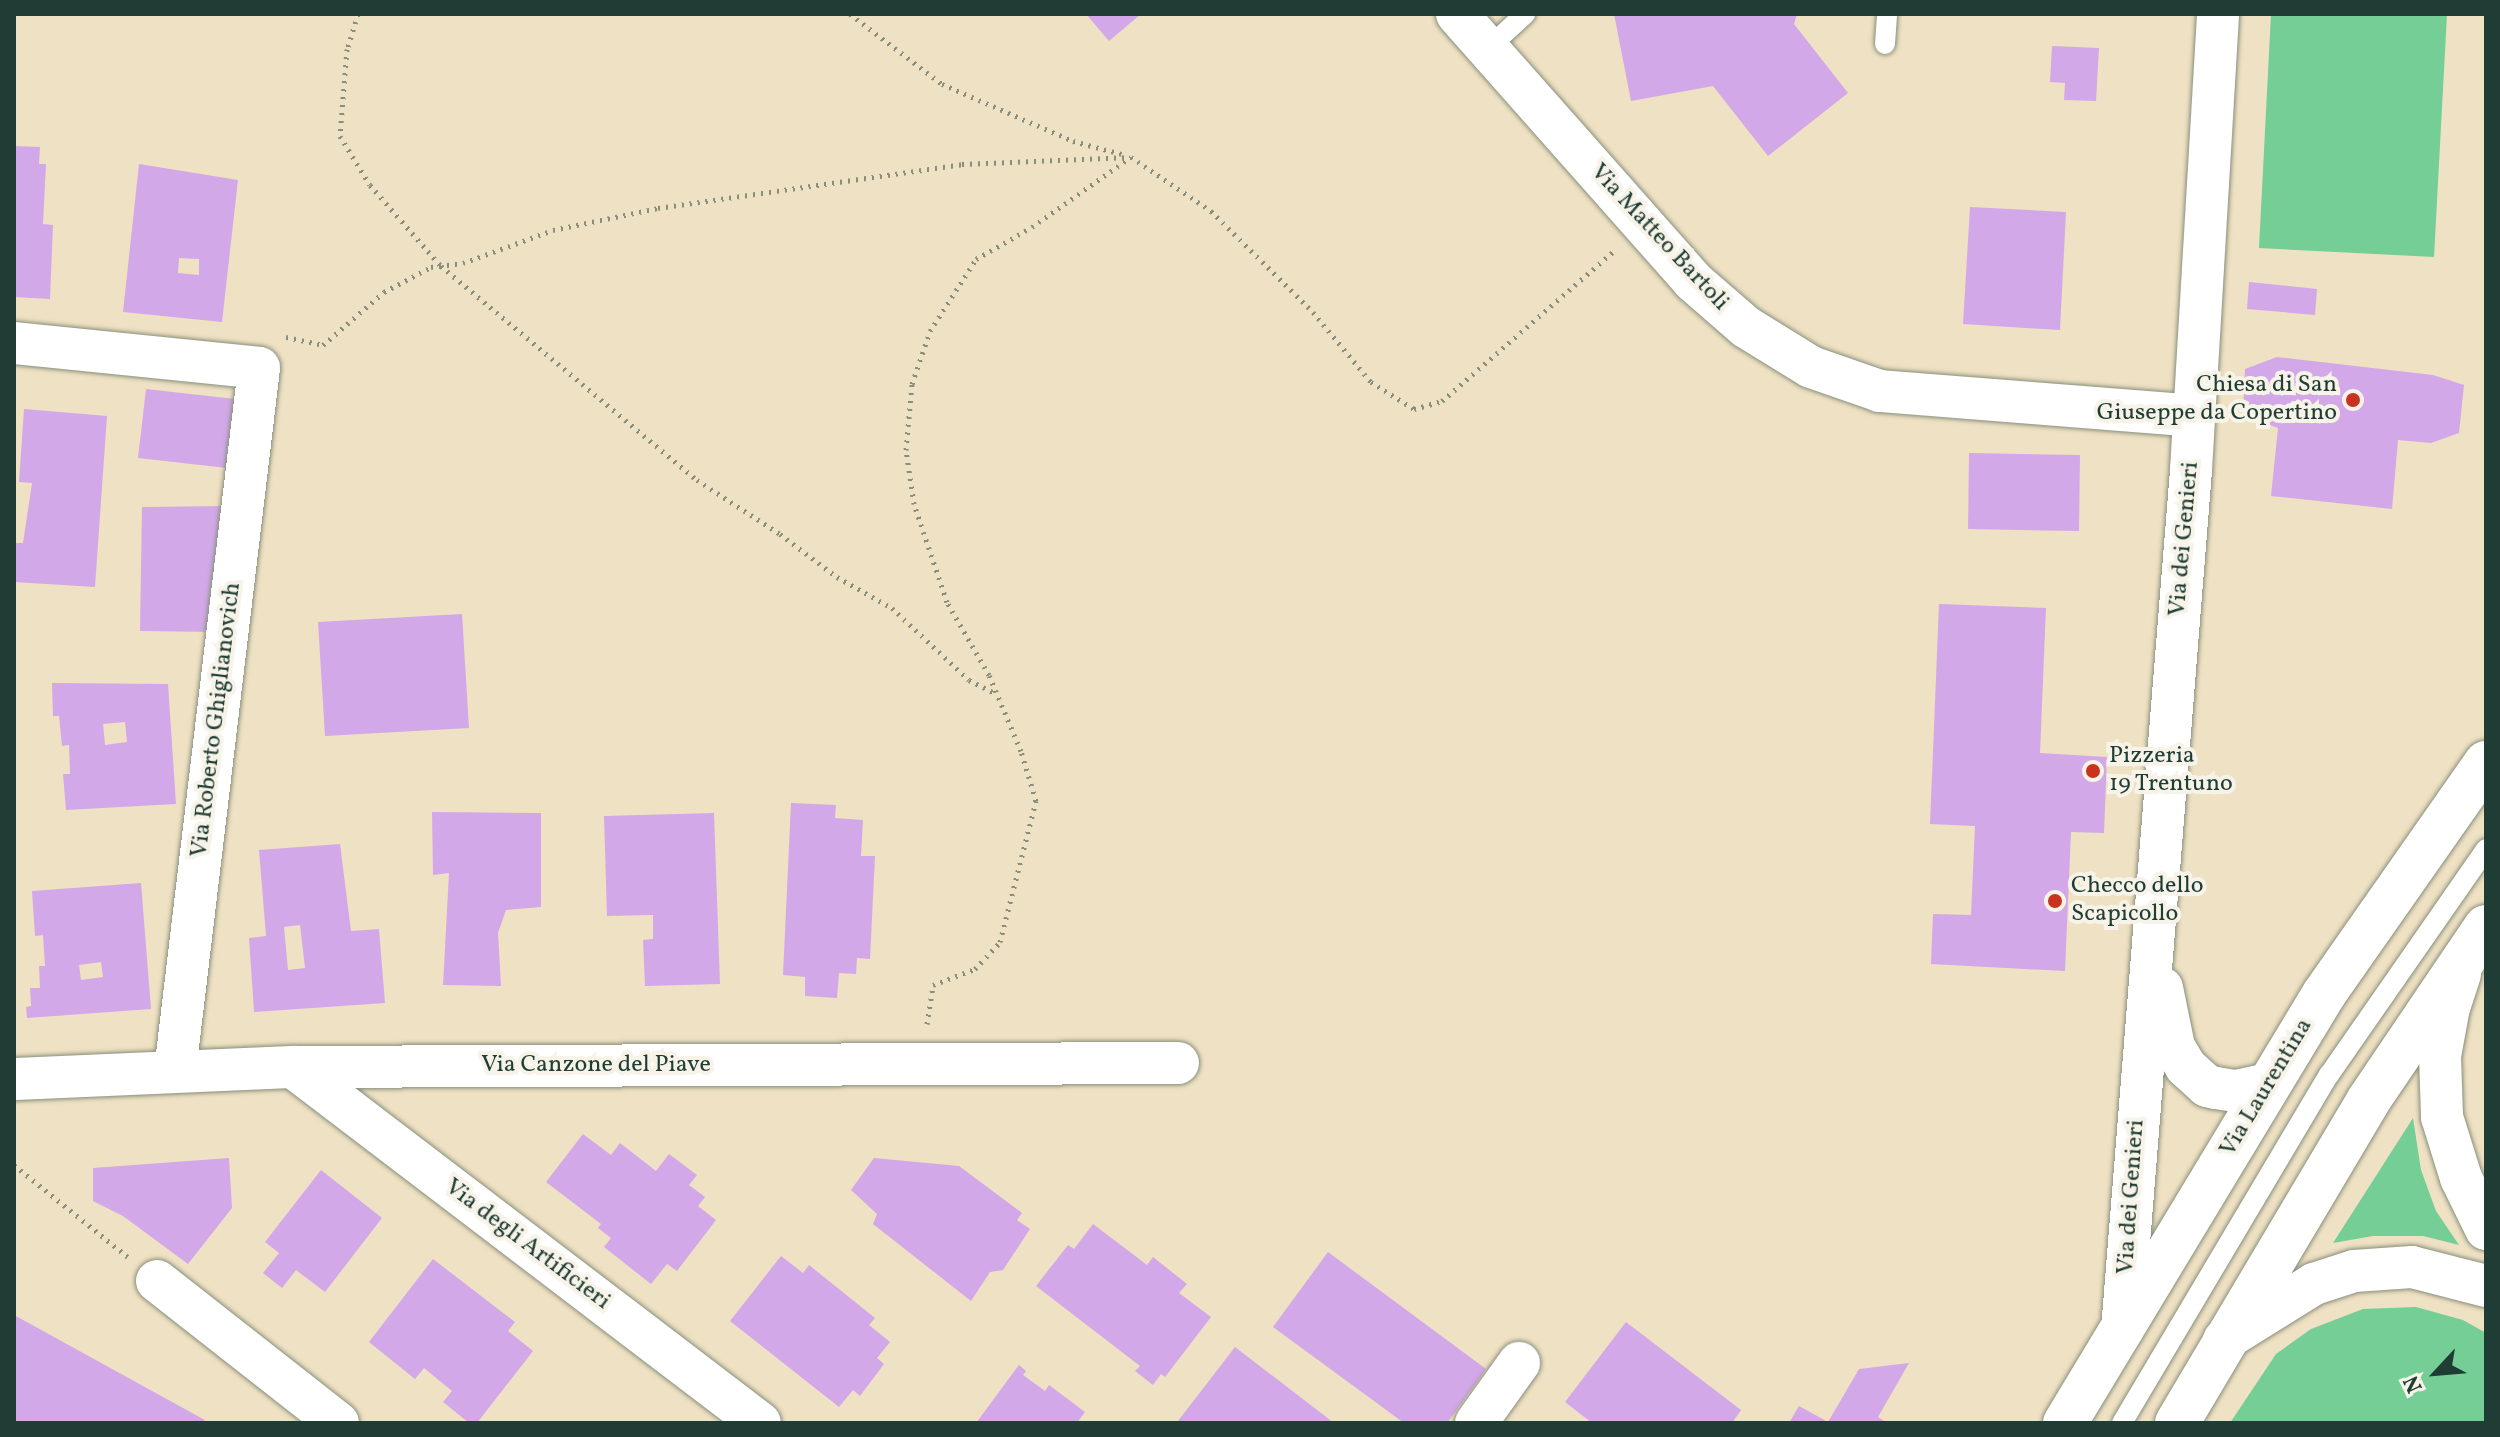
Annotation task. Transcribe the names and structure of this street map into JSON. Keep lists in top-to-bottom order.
{
  "streets": {
    "main road": ["Via Laurentina"],
    "street": [
      "Via Matteo Bartoli",
      "Via dei Genieri",
      "Via Roberto Ghiglianovich",
      "Via Canzone del Piave",
      "Via degli Artificieri"
    ]
  },
  "crossings": [
    ["Via Matteo Bartoli", "Via dei Genieri"],
    ["Via dei Genieri", "Via Laurentina"],
    ["Via Roberto Ghiglianovich", "Via Canzone del Piave"],
    ["Via Canzone del Piave", "Via degli Artificieri"]
  ],
  "places": ["Chiesa di San Giuseppe da Copertino", "Pizzeria 19 Trentuno", "Checco dello Scapicollo"],
  "north": "bottom left"
}
